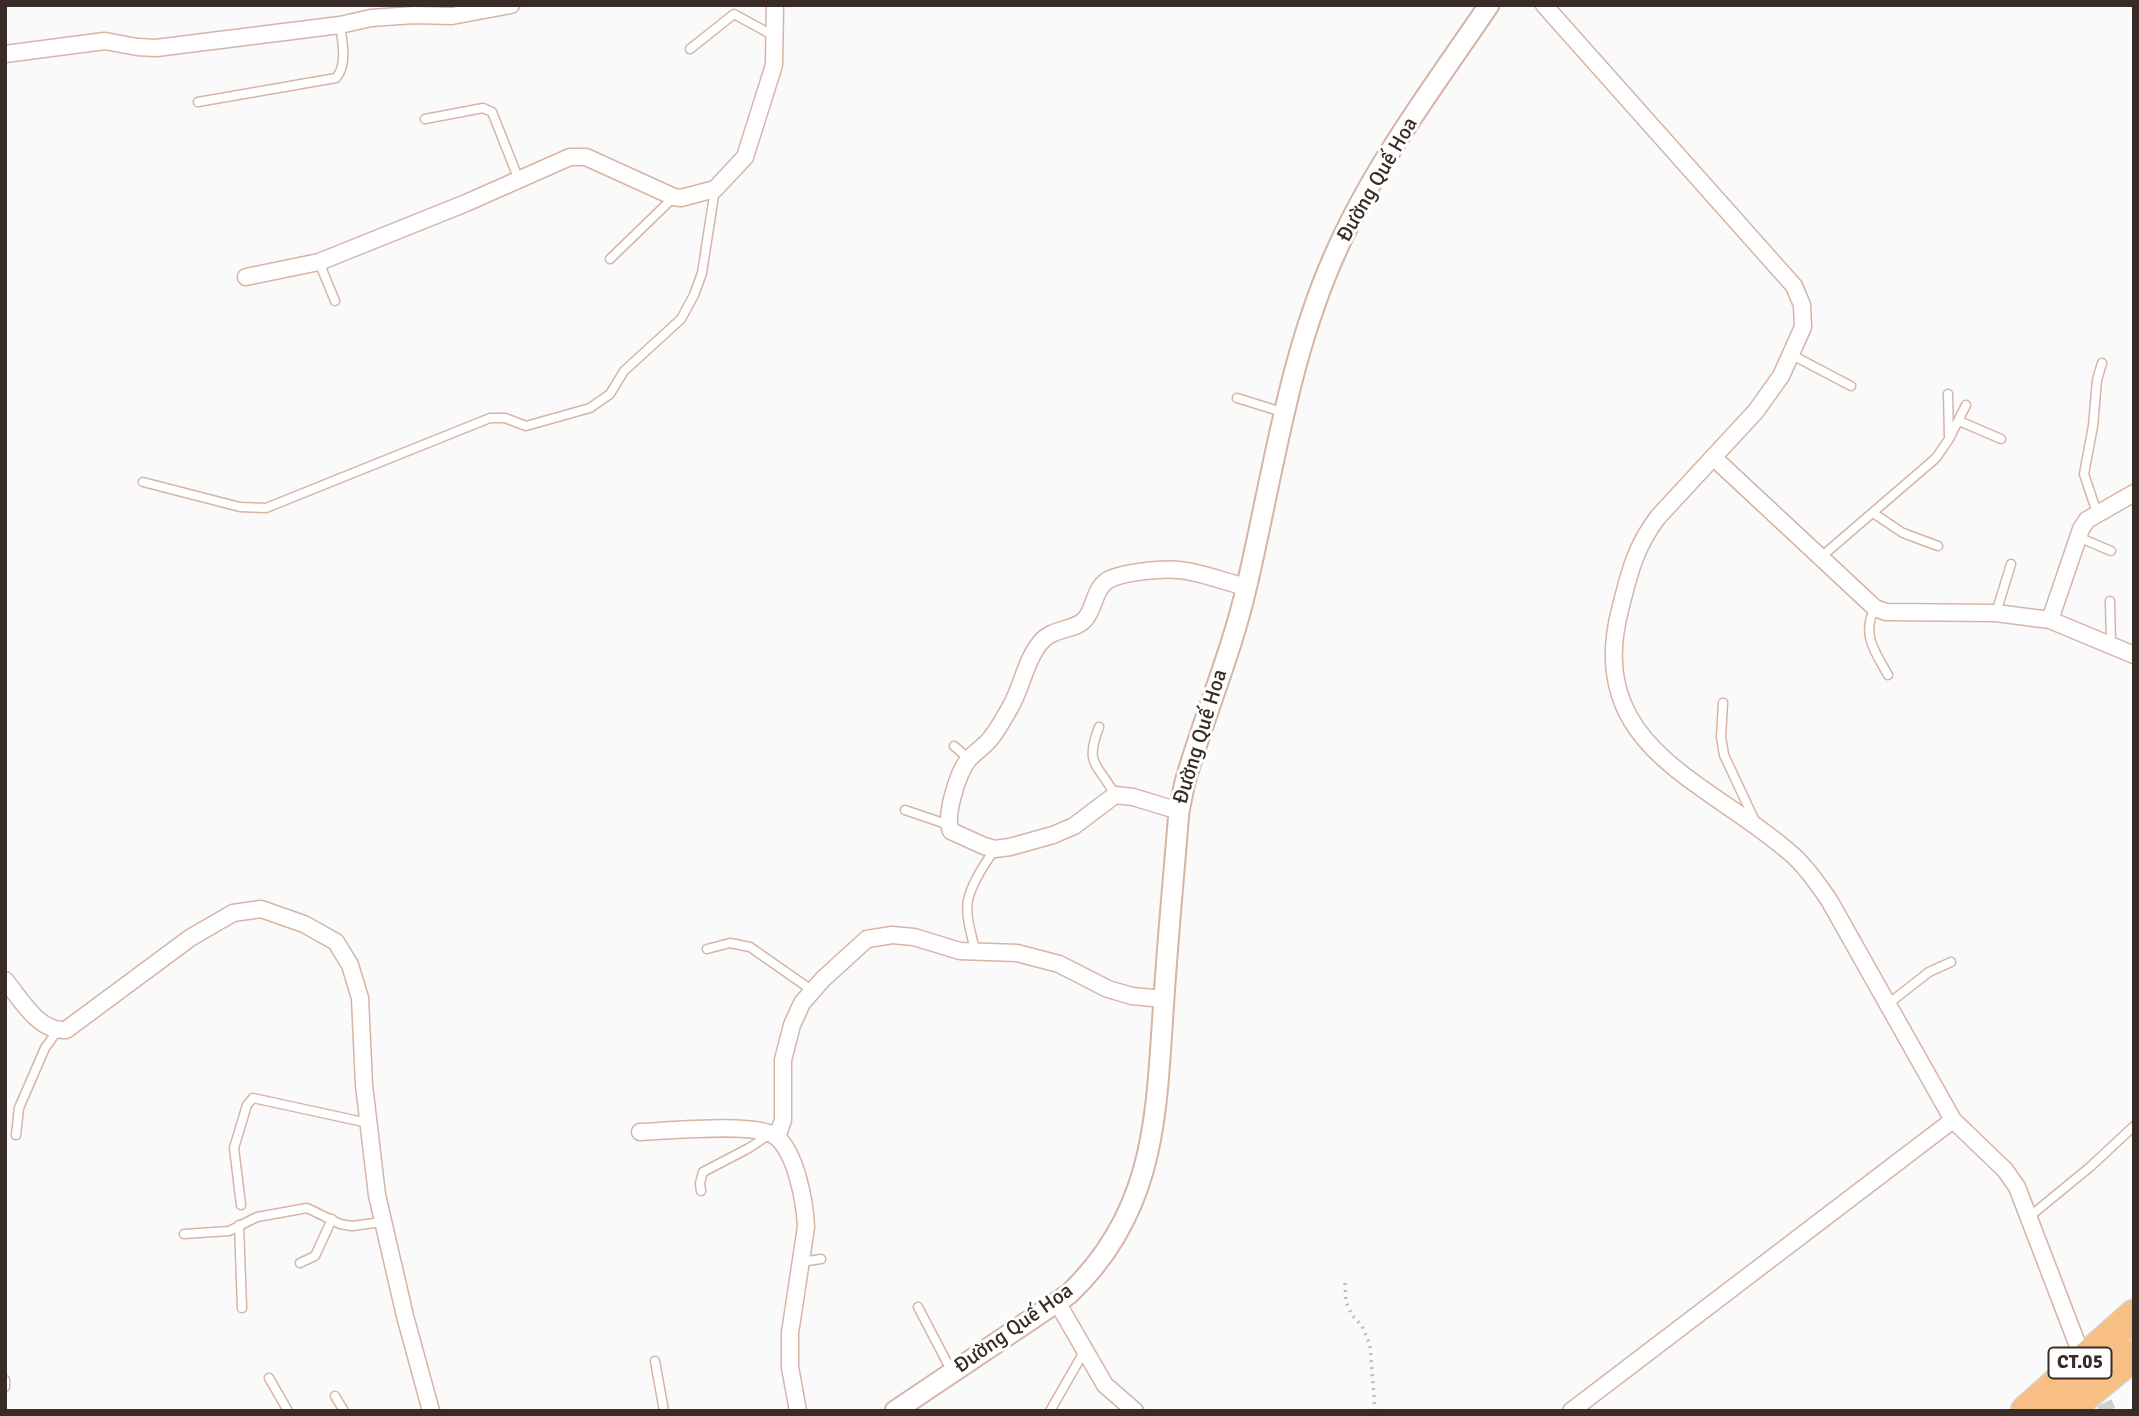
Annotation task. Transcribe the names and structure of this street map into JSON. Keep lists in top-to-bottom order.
{
  "streets": {
    "highway": ["CT.05"],
    "street": ["Đường Quế Hoa"]
  }
}
